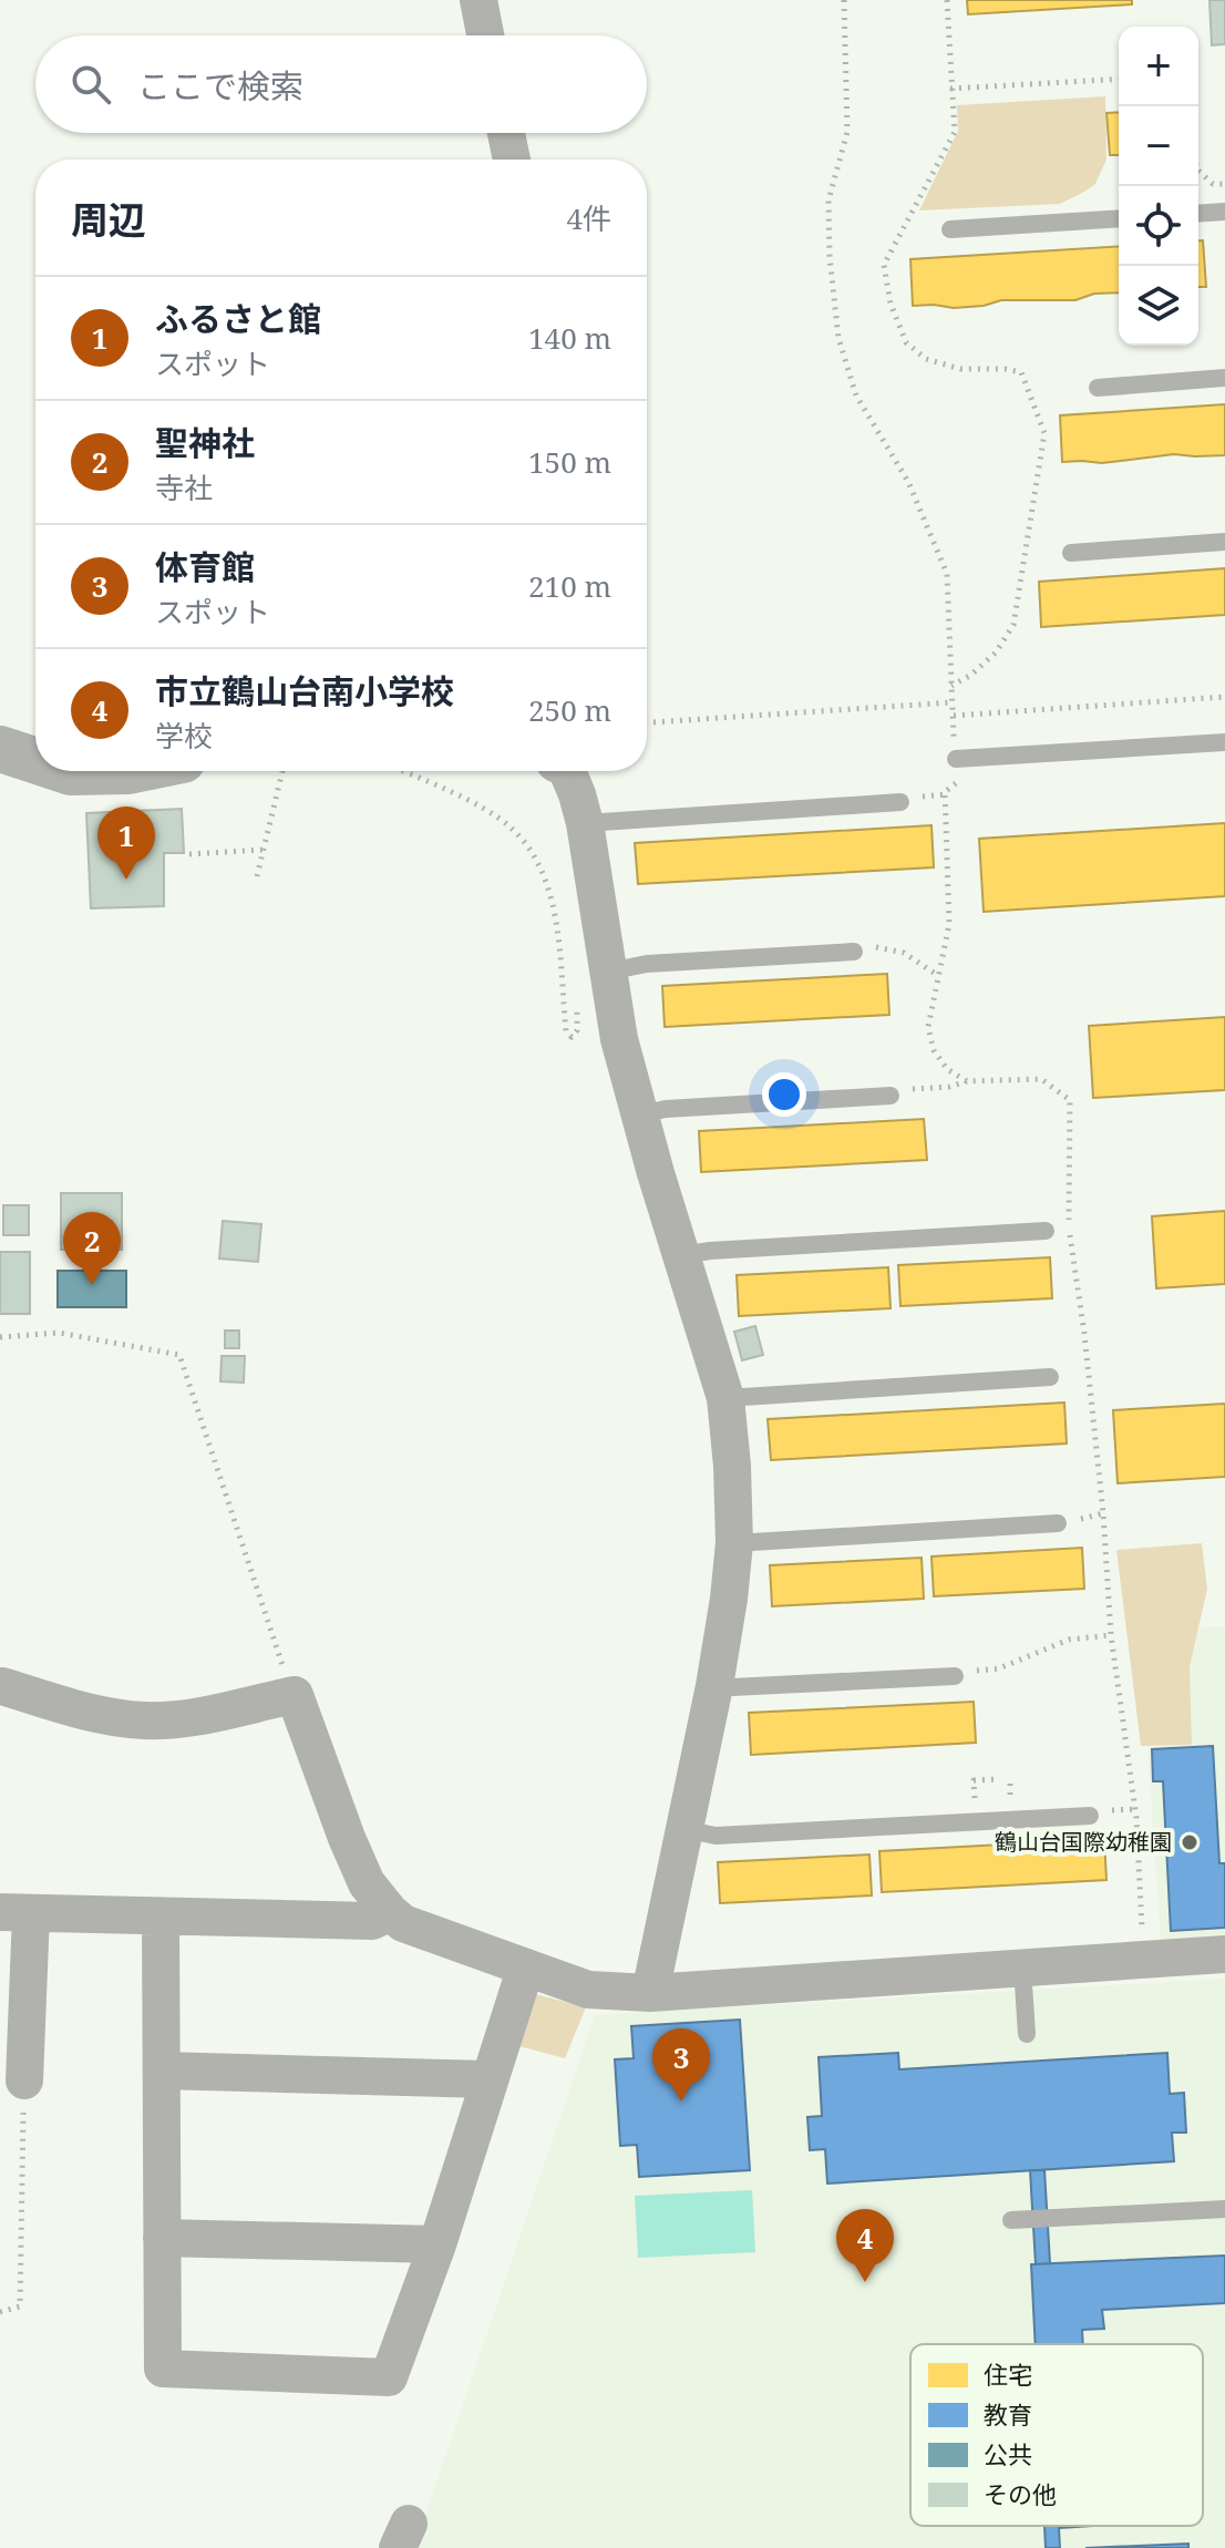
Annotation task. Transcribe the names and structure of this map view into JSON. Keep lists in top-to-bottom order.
{
  "places": ["鶴山台国際幼稚園"],
  "legend": [
    "住宅",
    "教育",
    "公共",
    "その他"
  ],
  "page": {
    "map_buttons": ["+", "−"],
    "search": "ここで検索",
    "heading": ["周辺", "4件"],
    "list": [
      {
        "mark": "1",
        "name": "ふるさと館",
        "note": "スポット",
        "value": "140 m"
      },
      {
        "mark": "2",
        "name": "聖神社",
        "note": "寺社",
        "value": "150 m"
      },
      {
        "mark": "3",
        "name": "体育館",
        "note": "スポット",
        "value": "210 m"
      },
      {
        "mark": "4",
        "name": "市立鶴山台南小学校",
        "note": "学校",
        "value": "250 m"
      }
    ],
    "pins": [
      "1",
      "2",
      "3",
      "4"
    ]
  }
}
